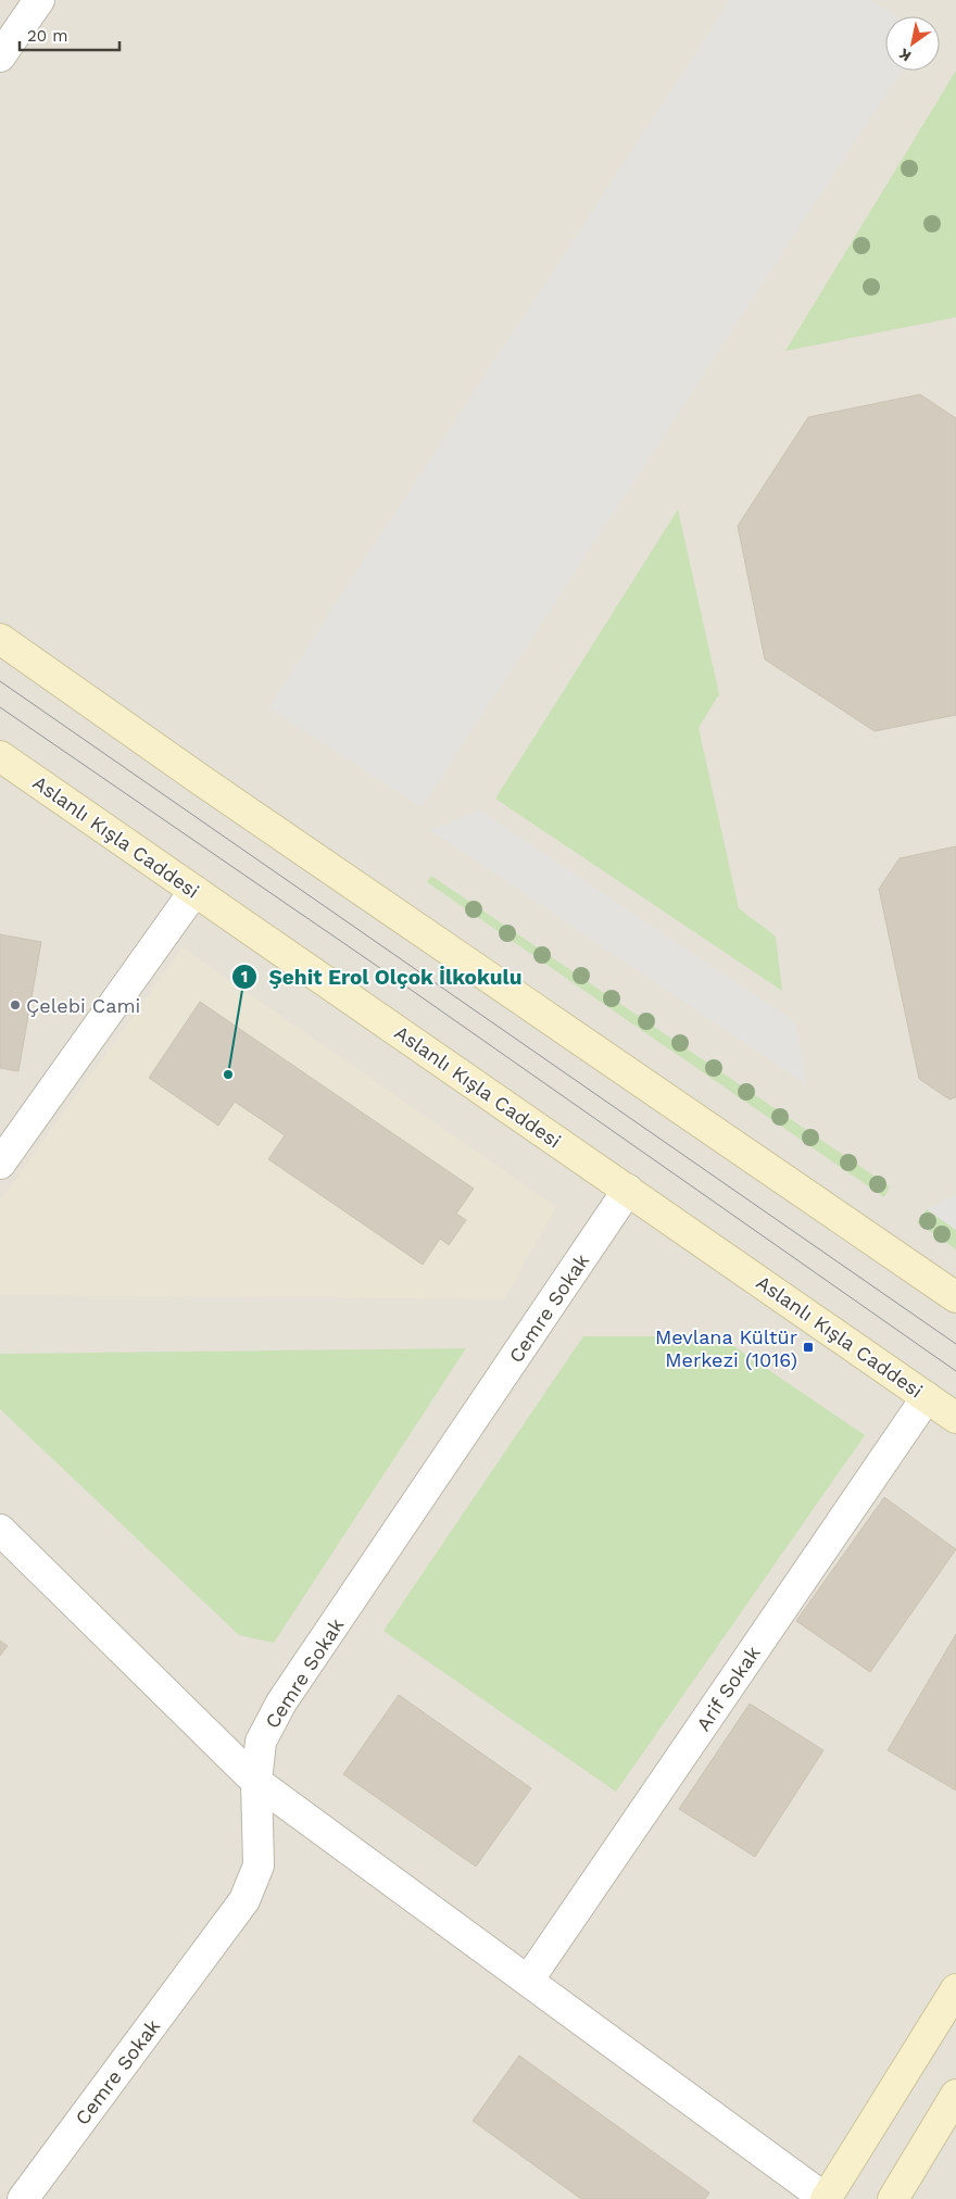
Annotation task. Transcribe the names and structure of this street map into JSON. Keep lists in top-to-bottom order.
{
  "streets": {
    "main road": ["Aslanlı Kışla Caddesi"],
    "street": ["Cemre Sokak", "Arif Sokak"]
  },
  "crossings": [
    ["Aslanlı Kışla Caddesi", "Cemre Sokak"],
    ["Aslanlı Kışla Caddesi", "Arif Sokak"]
  ],
  "places": {
    "other": ["Çelebi Cami", "Şehit Erol Olçok İlkokulu"],
    "transit": ["Mevlana Kültür Merkezi (1016)"]
  },
  "scale_bar": "20 m",
  "north": "bottom left"
}
